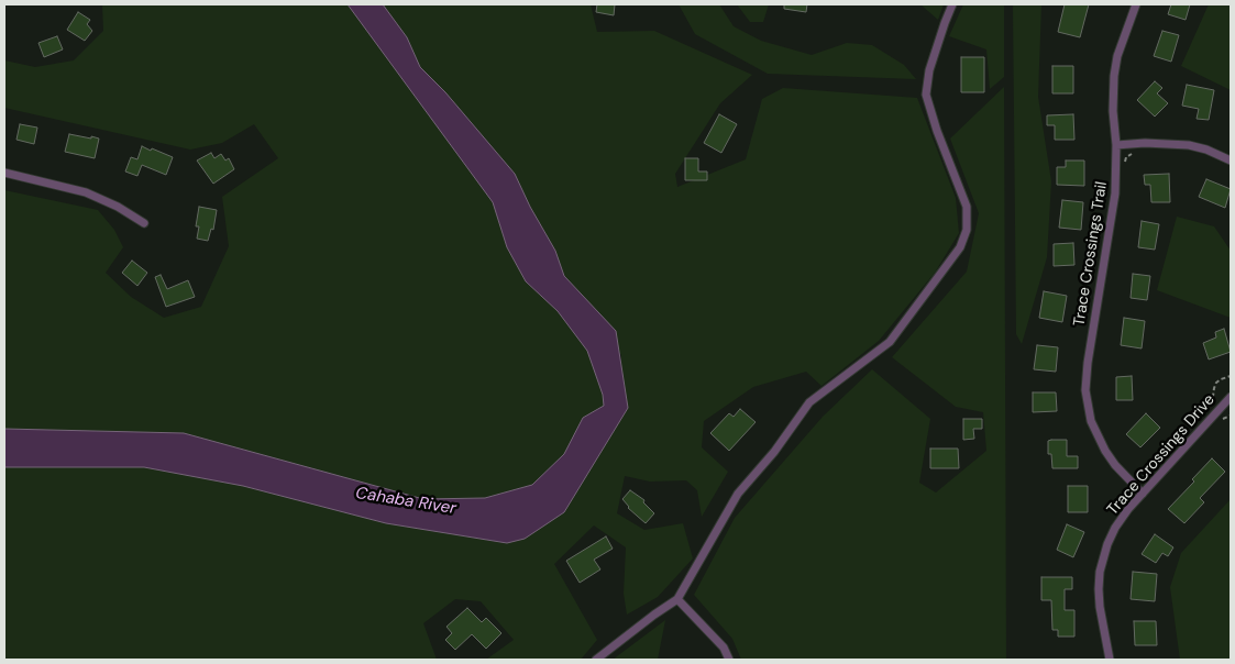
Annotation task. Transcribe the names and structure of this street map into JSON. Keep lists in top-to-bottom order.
{
  "streets": {
    "street": ["Trace Crossings Trail", "Trace Crossings Drive"]
  },
  "crossings": [
    ["Trace Crossings Trail", "Trace Crossings Drive"]
  ],
  "water": ["Cahaba River"]
}
